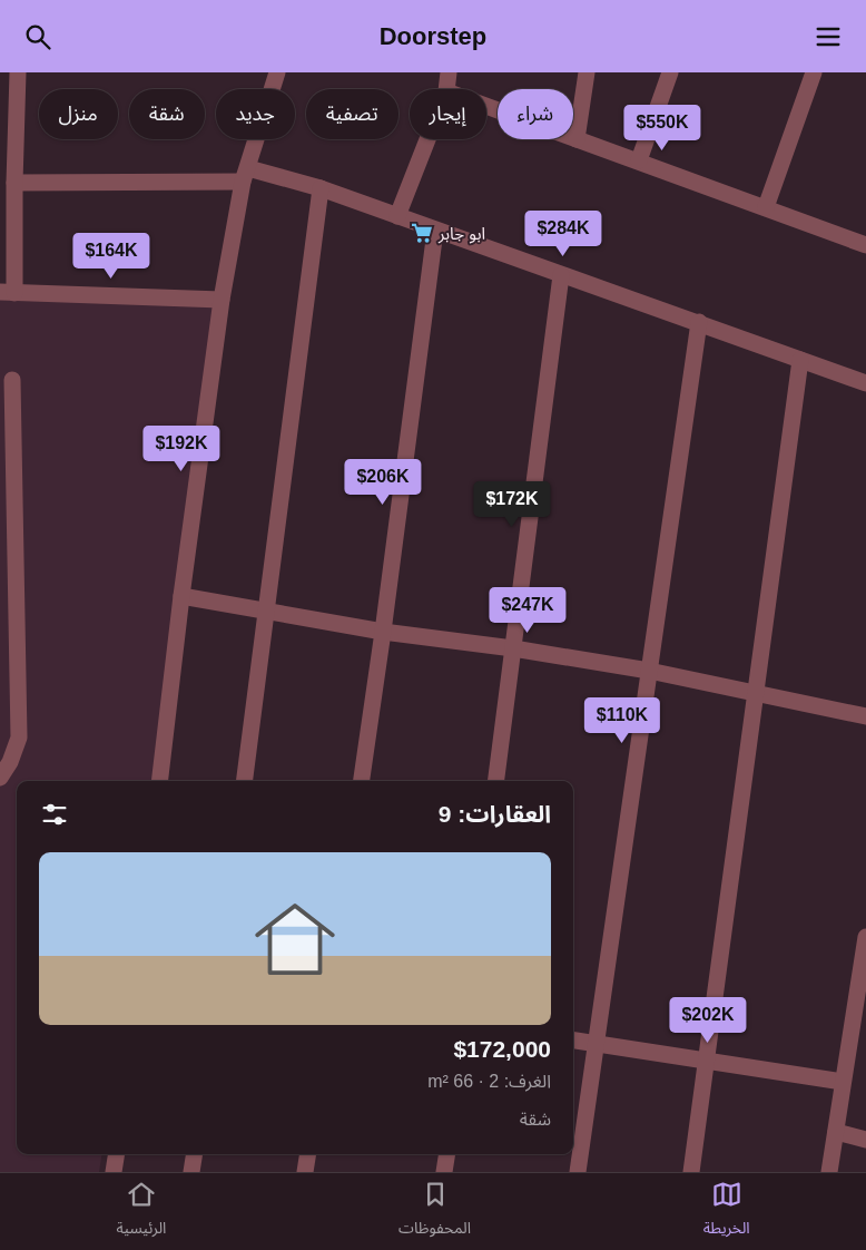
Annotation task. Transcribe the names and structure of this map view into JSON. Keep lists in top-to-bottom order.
{
  "places": {
    "supermarket": ["ابو جابر"]
  },
  "page": {
    "header": "Doorstep",
    "chip": [
      "شراء",
      "إيجار",
      "تصفية",
      "جديد",
      "شقة",
      "منزل"
    ],
    "price": [
      "$550K",
      "$284K",
      "$164K",
      "$192K",
      "$206K",
      "$172K",
      "$247K",
      "$110K",
      "$202K"
    ],
    "heading": "العقارات: 9",
    "list": [
      {
        "name": "$172,000",
        "note": "الغرف: 2 · 66 m² · شقة"
      }
    ],
    "tabs": ["الخريطة", "المحفوظات", "الرئيسية"]
  }
}
